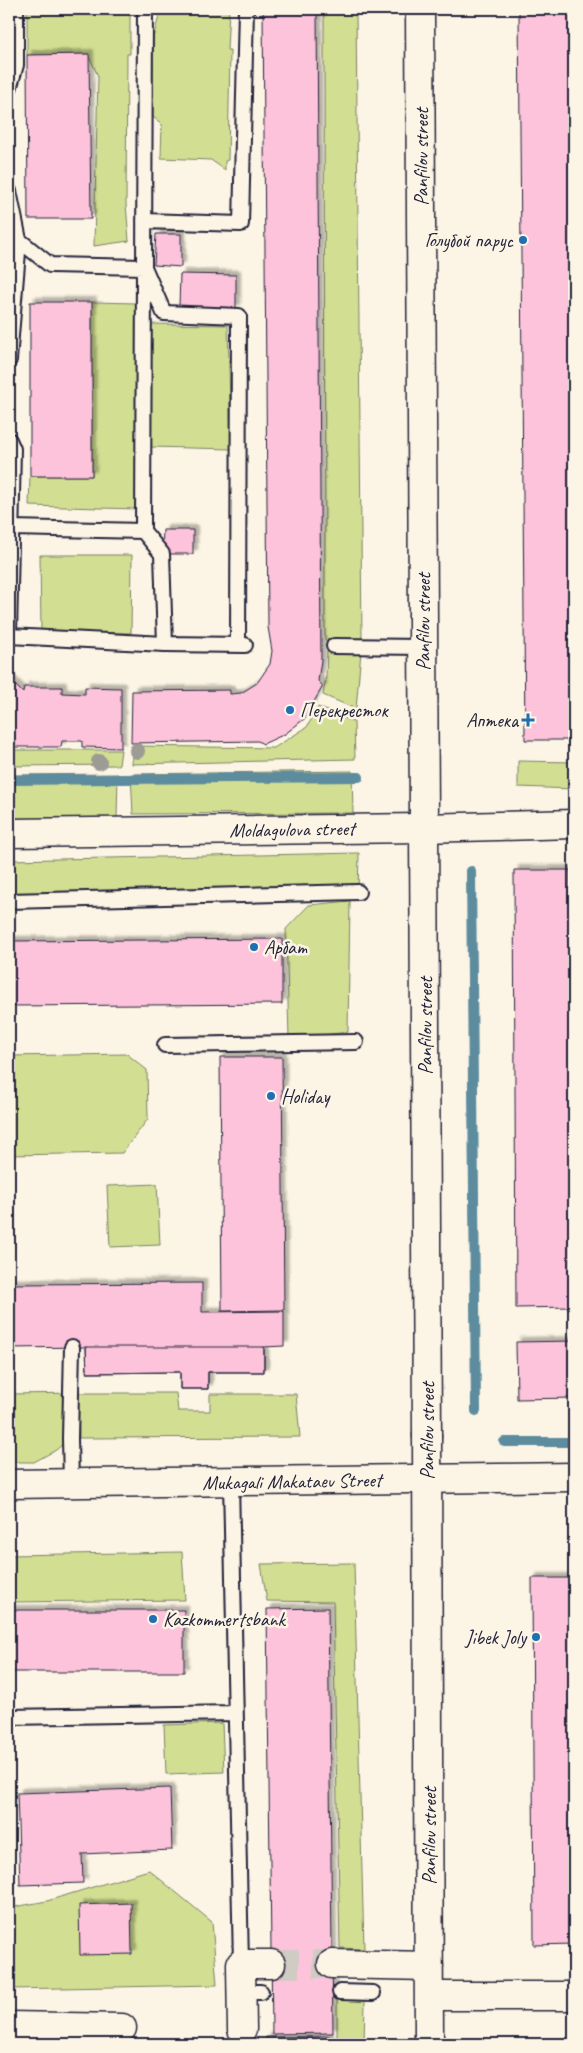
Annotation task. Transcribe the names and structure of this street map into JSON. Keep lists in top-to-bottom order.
{
  "streets": {
    "street": ["Panfilov street", "Moldagulova street", "Mukagali Makataev Street"]
  },
  "crossings": [
    ["Panfilov street", "Moldagulova street"],
    ["Panfilov street", "Mukagali Makataev Street"]
  ],
  "places": {
    "other": [
      "Голубой парус",
      "Перекресток",
      "Арбат",
      "Holiday",
      "Kazkommertsbank",
      "Jibek Joly"
    ],
    "health": ["Аптека"]
  }
}
